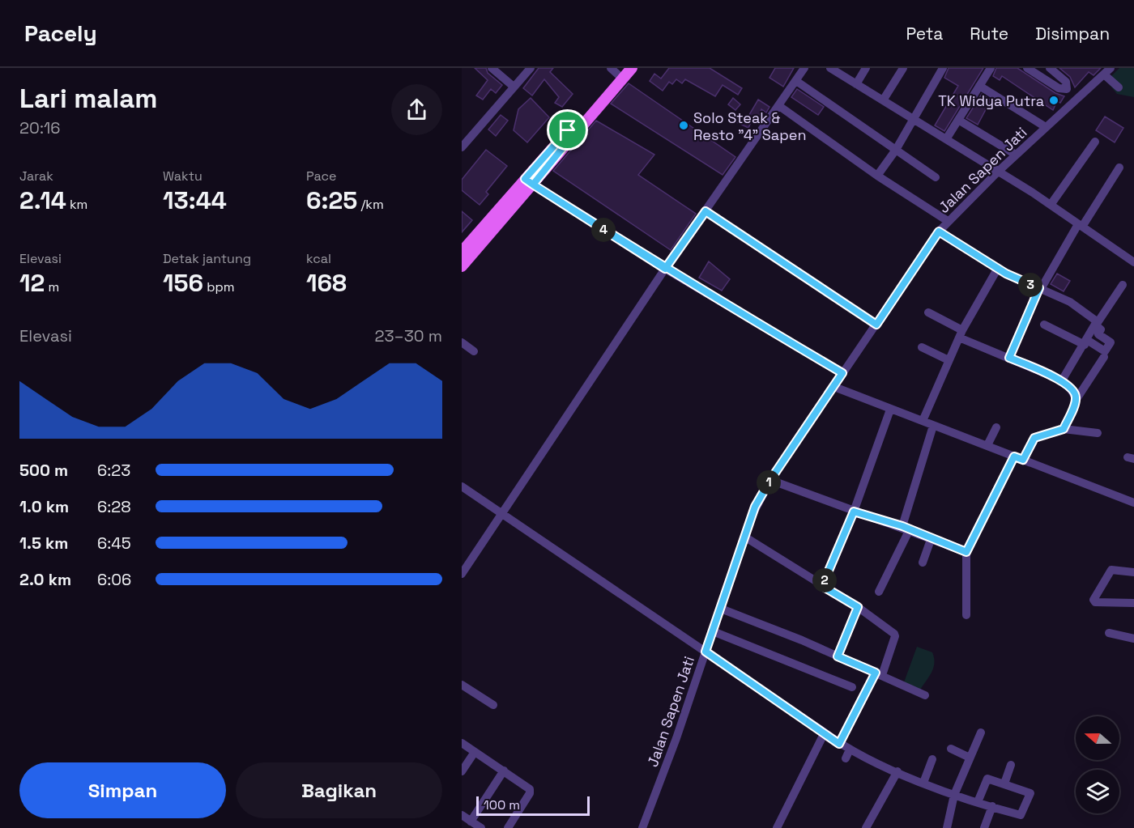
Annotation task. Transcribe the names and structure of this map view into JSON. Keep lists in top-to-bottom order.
{
  "streets": {
    "street": ["Jalan Sapen Jati"]
  },
  "places": ["TK Widya Putra", "Solo Steak & Resto \"4\" Sapen"],
  "scale_bar": "100 m",
  "north": "left",
  "page": {
    "header": "Pacely",
    "nav": ["Peta", "Rute", "Disimpan"],
    "heading": ["Lari malam", "20:16"],
    "stats": [
      ["Jarak", "2.14 km"],
      ["Waktu", "13:44"],
      ["Pace", "6:25 /km"],
      ["Elevasi", "12 m"],
      ["Detak jantung", "156 bpm"],
      ["kcal", "168"]
    ],
    "pins": [
      "4",
      "3",
      "1",
      "2"
    ],
    "chart": ["Elevasi", "23–30 m"],
    "list": [
      {
        "name": "500 m",
        "note": "6:23"
      },
      {
        "name": "1.0 km",
        "note": "6:28"
      },
      {
        "name": "1.5 km",
        "note": "6:45"
      },
      {
        "name": "2.0 km",
        "note": "6:06"
      }
    ],
    "buttons": ["Simpan", "Bagikan"],
    "scale": "100 m"
  }
}
